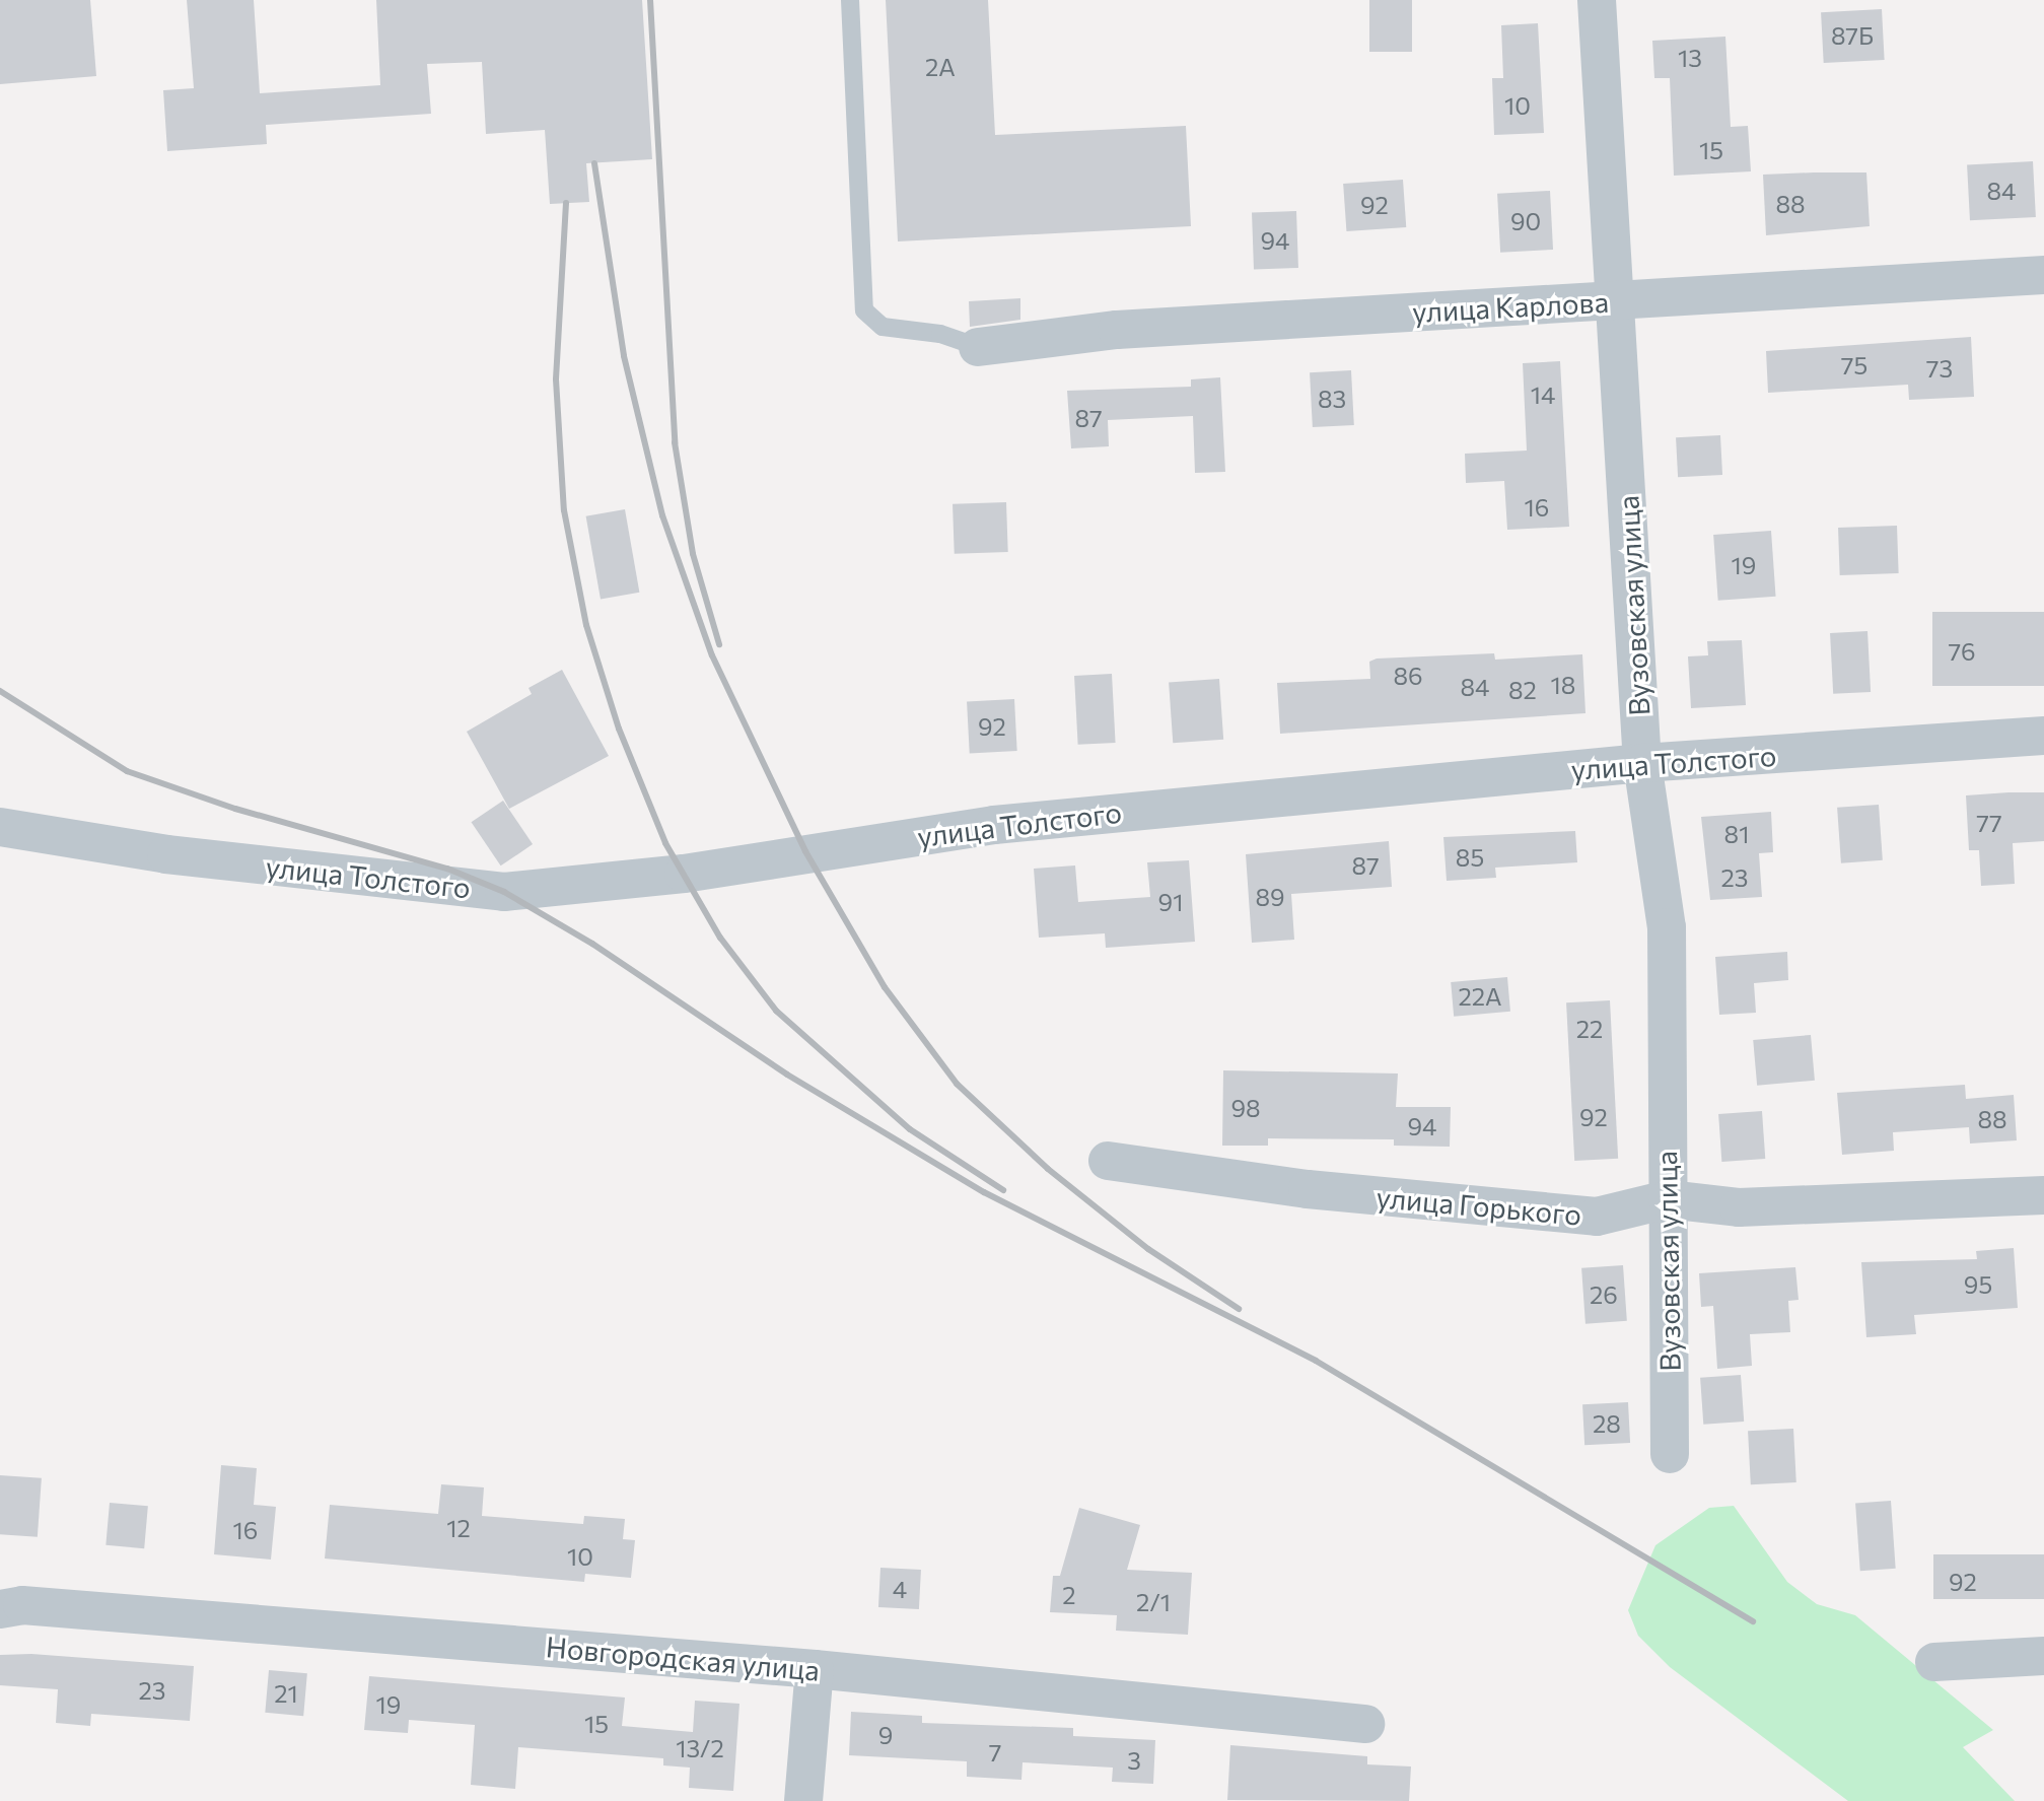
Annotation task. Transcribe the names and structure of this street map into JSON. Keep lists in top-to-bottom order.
{
  "streets": {
    "street": [
      "улица Карлова",
      "Вузовская улица",
      "улица Толстого",
      "улица Горького",
      "Новгородская улица"
    ]
  },
  "crossings": [
    ["улица Карлова", "Вузовская улица"],
    ["Вузовская улица", "улица Толстого"],
    ["Вузовская улица", "улица Горького"]
  ],
  "house_numbers": [
    "87Б",
    "13",
    "2А",
    "10",
    "15",
    "84",
    "88",
    "92",
    "90",
    "94",
    "75",
    "73",
    "14",
    "83",
    "87",
    "16",
    "19",
    "76",
    "86",
    "18",
    "84",
    "82",
    "92",
    "77",
    "81",
    "85",
    "87",
    "23",
    "89",
    "91",
    "22А",
    "22",
    "98",
    "92",
    "88",
    "94",
    "95",
    "26",
    "28",
    "12",
    "16",
    "10",
    "92",
    "4",
    "2",
    "2/1",
    "23",
    "21",
    "19",
    "15",
    "9",
    "13/2",
    "7",
    "3"
  ]
}
